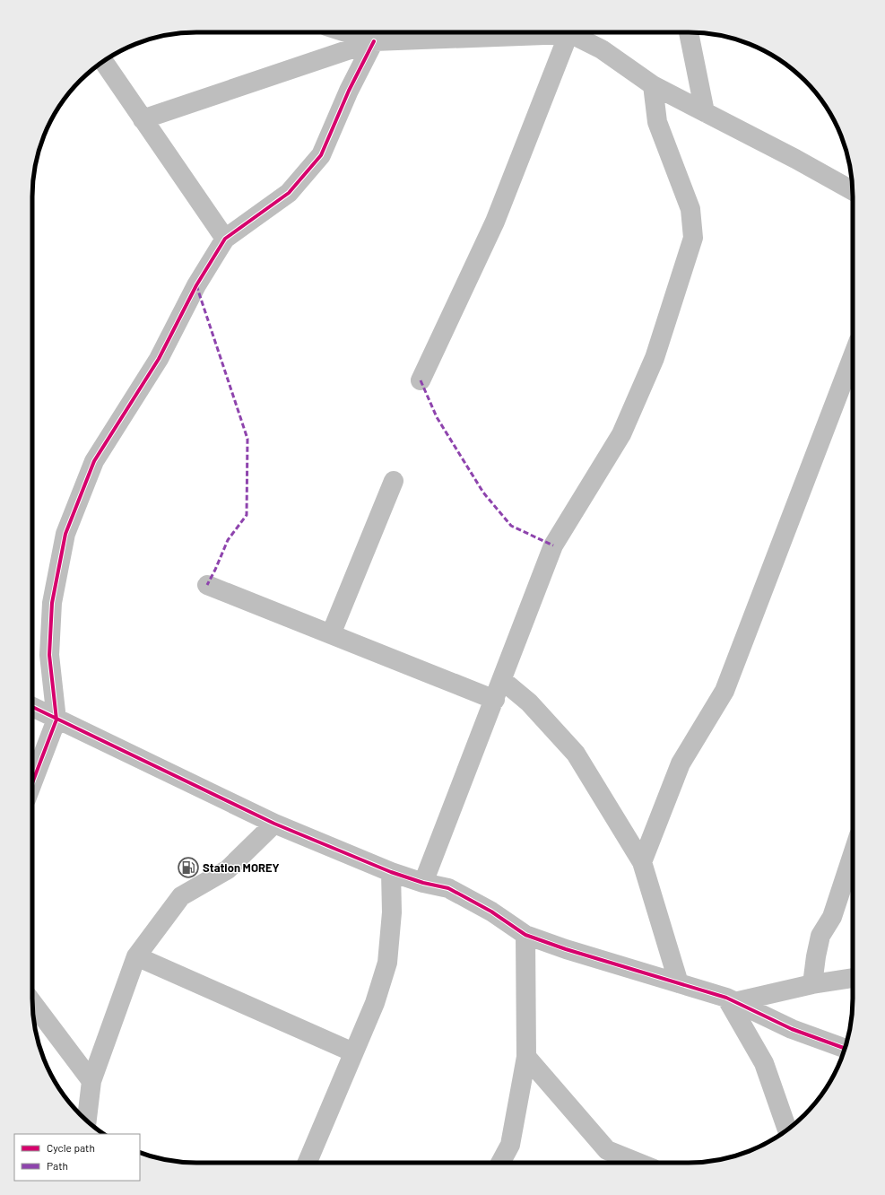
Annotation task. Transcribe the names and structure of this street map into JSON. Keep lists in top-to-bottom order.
{
  "places": {
    "fuel station": ["Station MOREY"]
  },
  "legend": ["Cycle path", "Path"]
}
